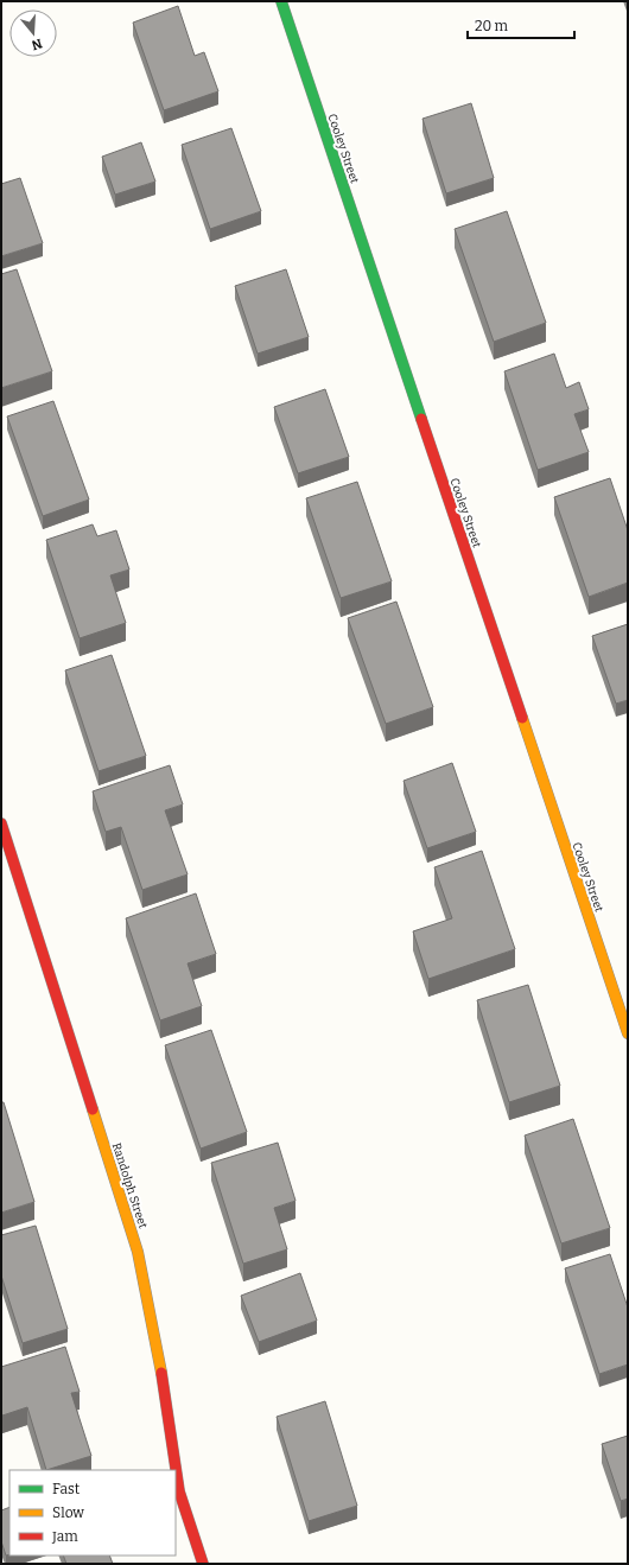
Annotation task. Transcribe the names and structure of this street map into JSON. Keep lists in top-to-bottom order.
{
  "streets": {
    "street": ["Cooley Street", "Randolph Street"]
  },
  "legend": ["Fast", "Slow", "Jam"],
  "scale_bar": "20 m",
  "north": "bottom"
}
